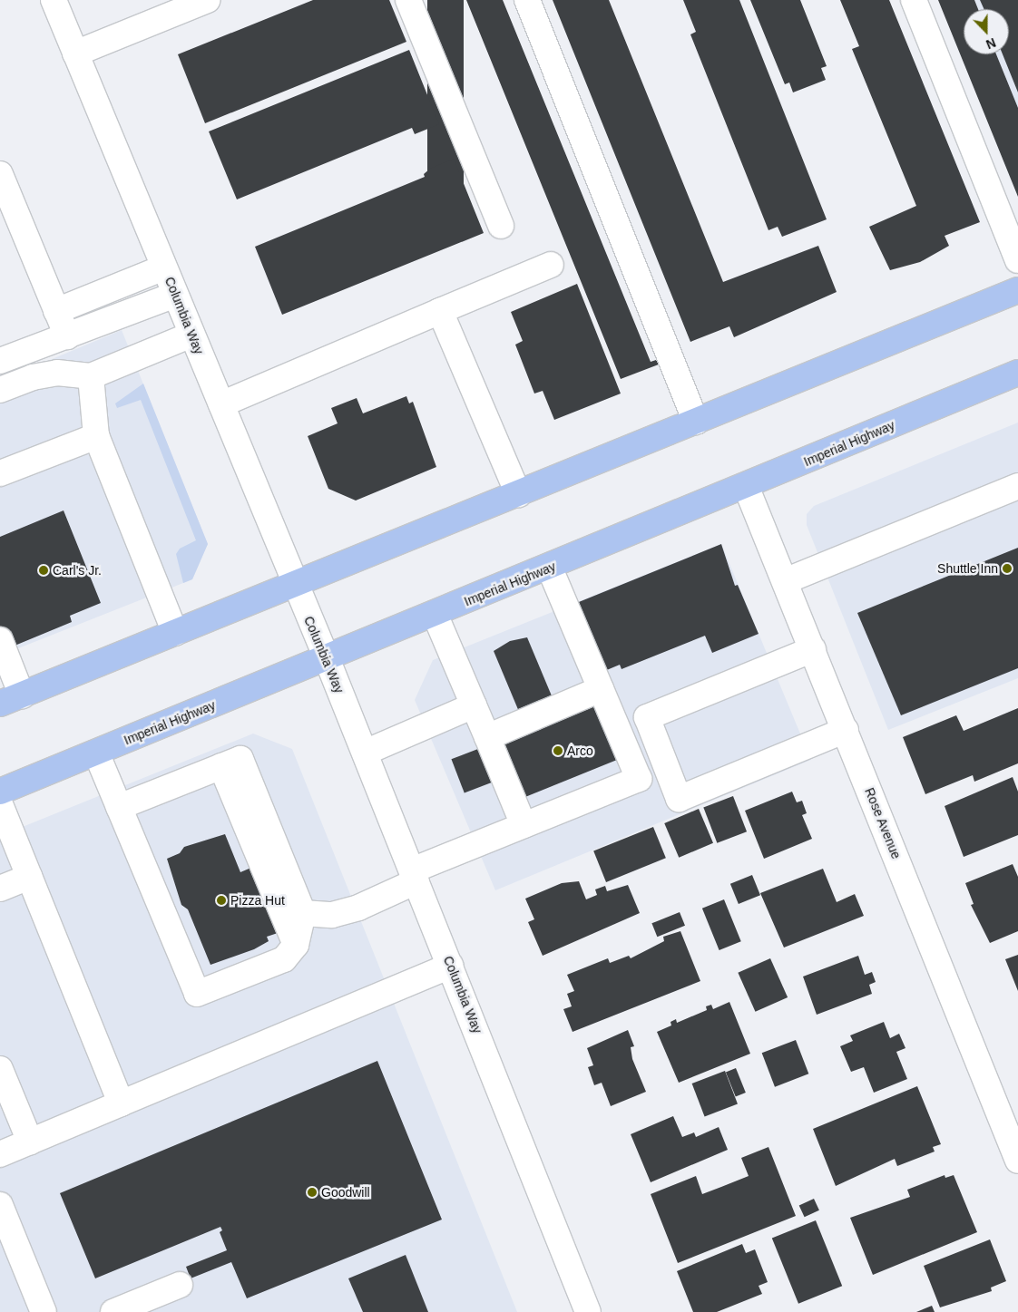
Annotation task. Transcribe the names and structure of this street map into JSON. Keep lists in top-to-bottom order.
{
  "streets": {
    "main road": ["Imperial Highway"],
    "street": ["Columbia Way", "Rose Avenue"]
  },
  "crossings": [
    ["Columbia Way", "Imperial Highway"],
    ["Imperial Highway", "Rose Avenue"]
  ],
  "places": [
    "Shuttle Inn",
    "Carl's Jr.",
    "Arco",
    "Pizza Hut",
    "Goodwill"
  ],
  "north": "bottom"
}
